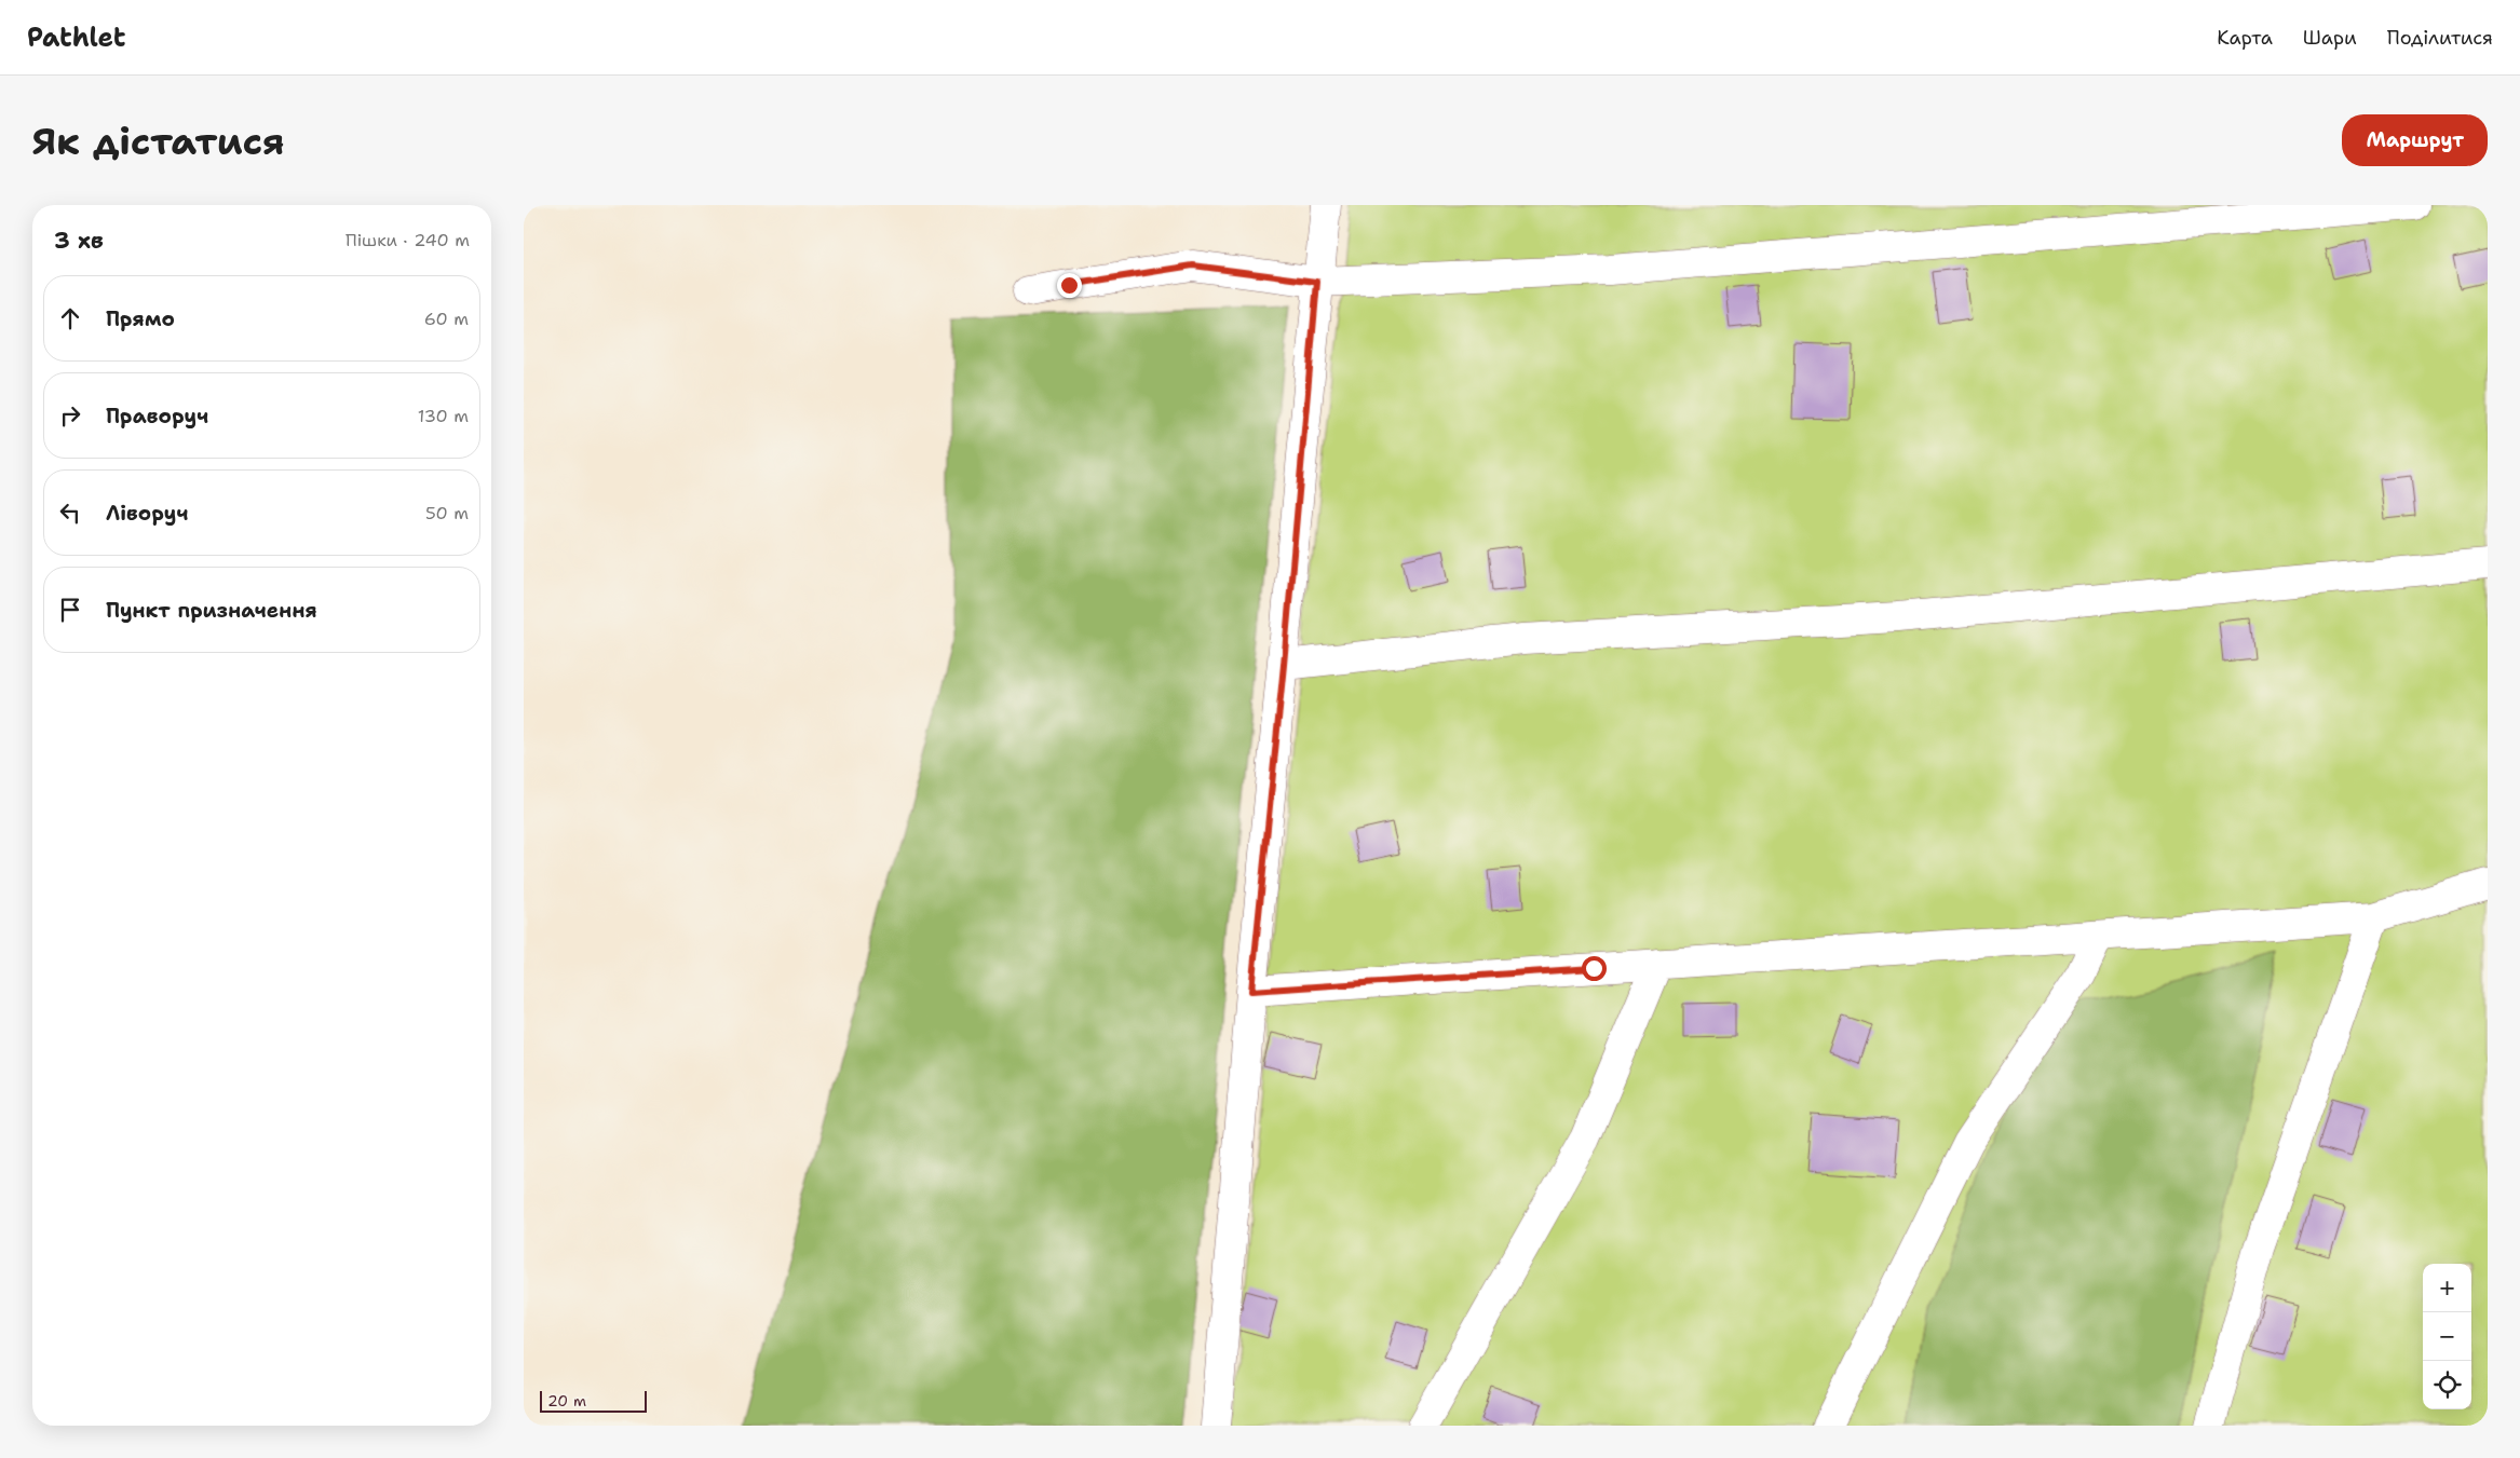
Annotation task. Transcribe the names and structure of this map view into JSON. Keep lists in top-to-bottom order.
{
  "scale_bar": "20 m",
  "page": {
    "header": "Pathlet",
    "nav": ["Карта", "Шари", "Поділитися"],
    "buttons": "Маршрут",
    "title": "Як дістатися",
    "heading": ["3 хв", "Пішки · 240 m"],
    "list": [
      ["Прямо", "60 m"],
      ["Праворуч", "130 m"],
      ["Ліворуч", "50 m"],
      "Пункт призначення"
    ],
    "map_buttons": ["+", "−"],
    "scale": "20 m"
  }
}
